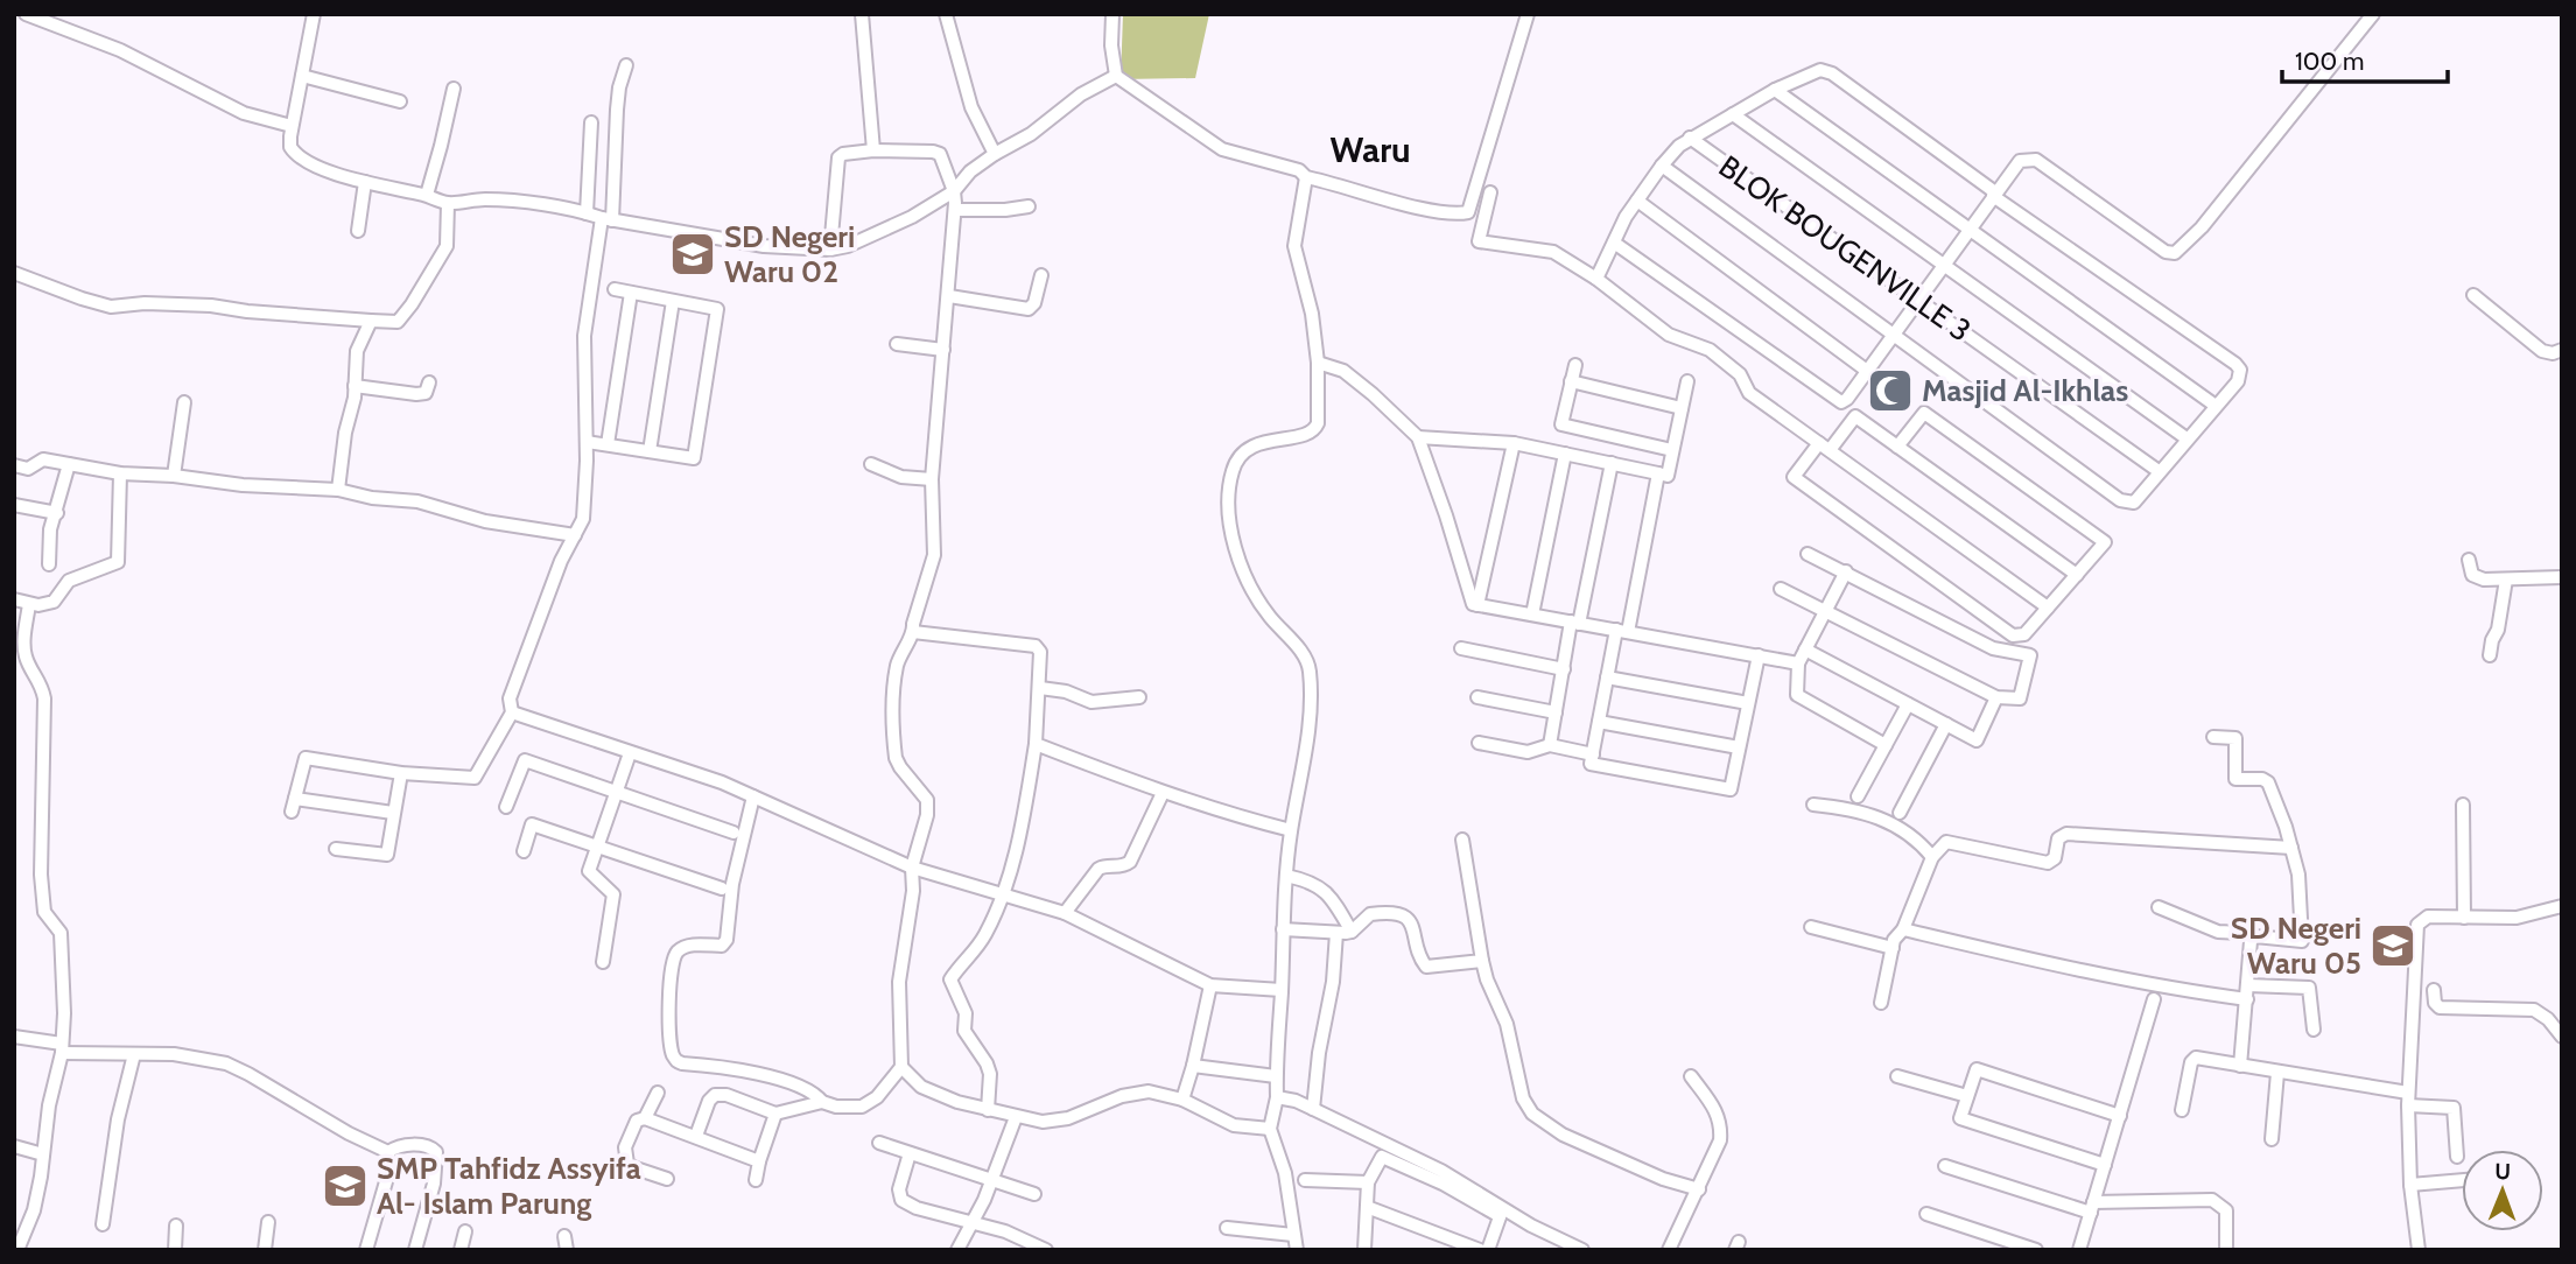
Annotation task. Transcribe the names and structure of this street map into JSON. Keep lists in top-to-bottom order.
{
  "streets": {
    "street": ["BLOK BOUGENVILLE 3"]
  },
  "districts": ["Waru"],
  "places": {
    "school or university": ["SD Negeri Waru 02", "SD Negeri Waru 05", "SMP Tahfidz Assyifa Al- Islam Parung"],
    "mosque": ["Masjid Al-Ikhlas"]
  },
  "scale_bar": "100 m",
  "north": "top"
}
